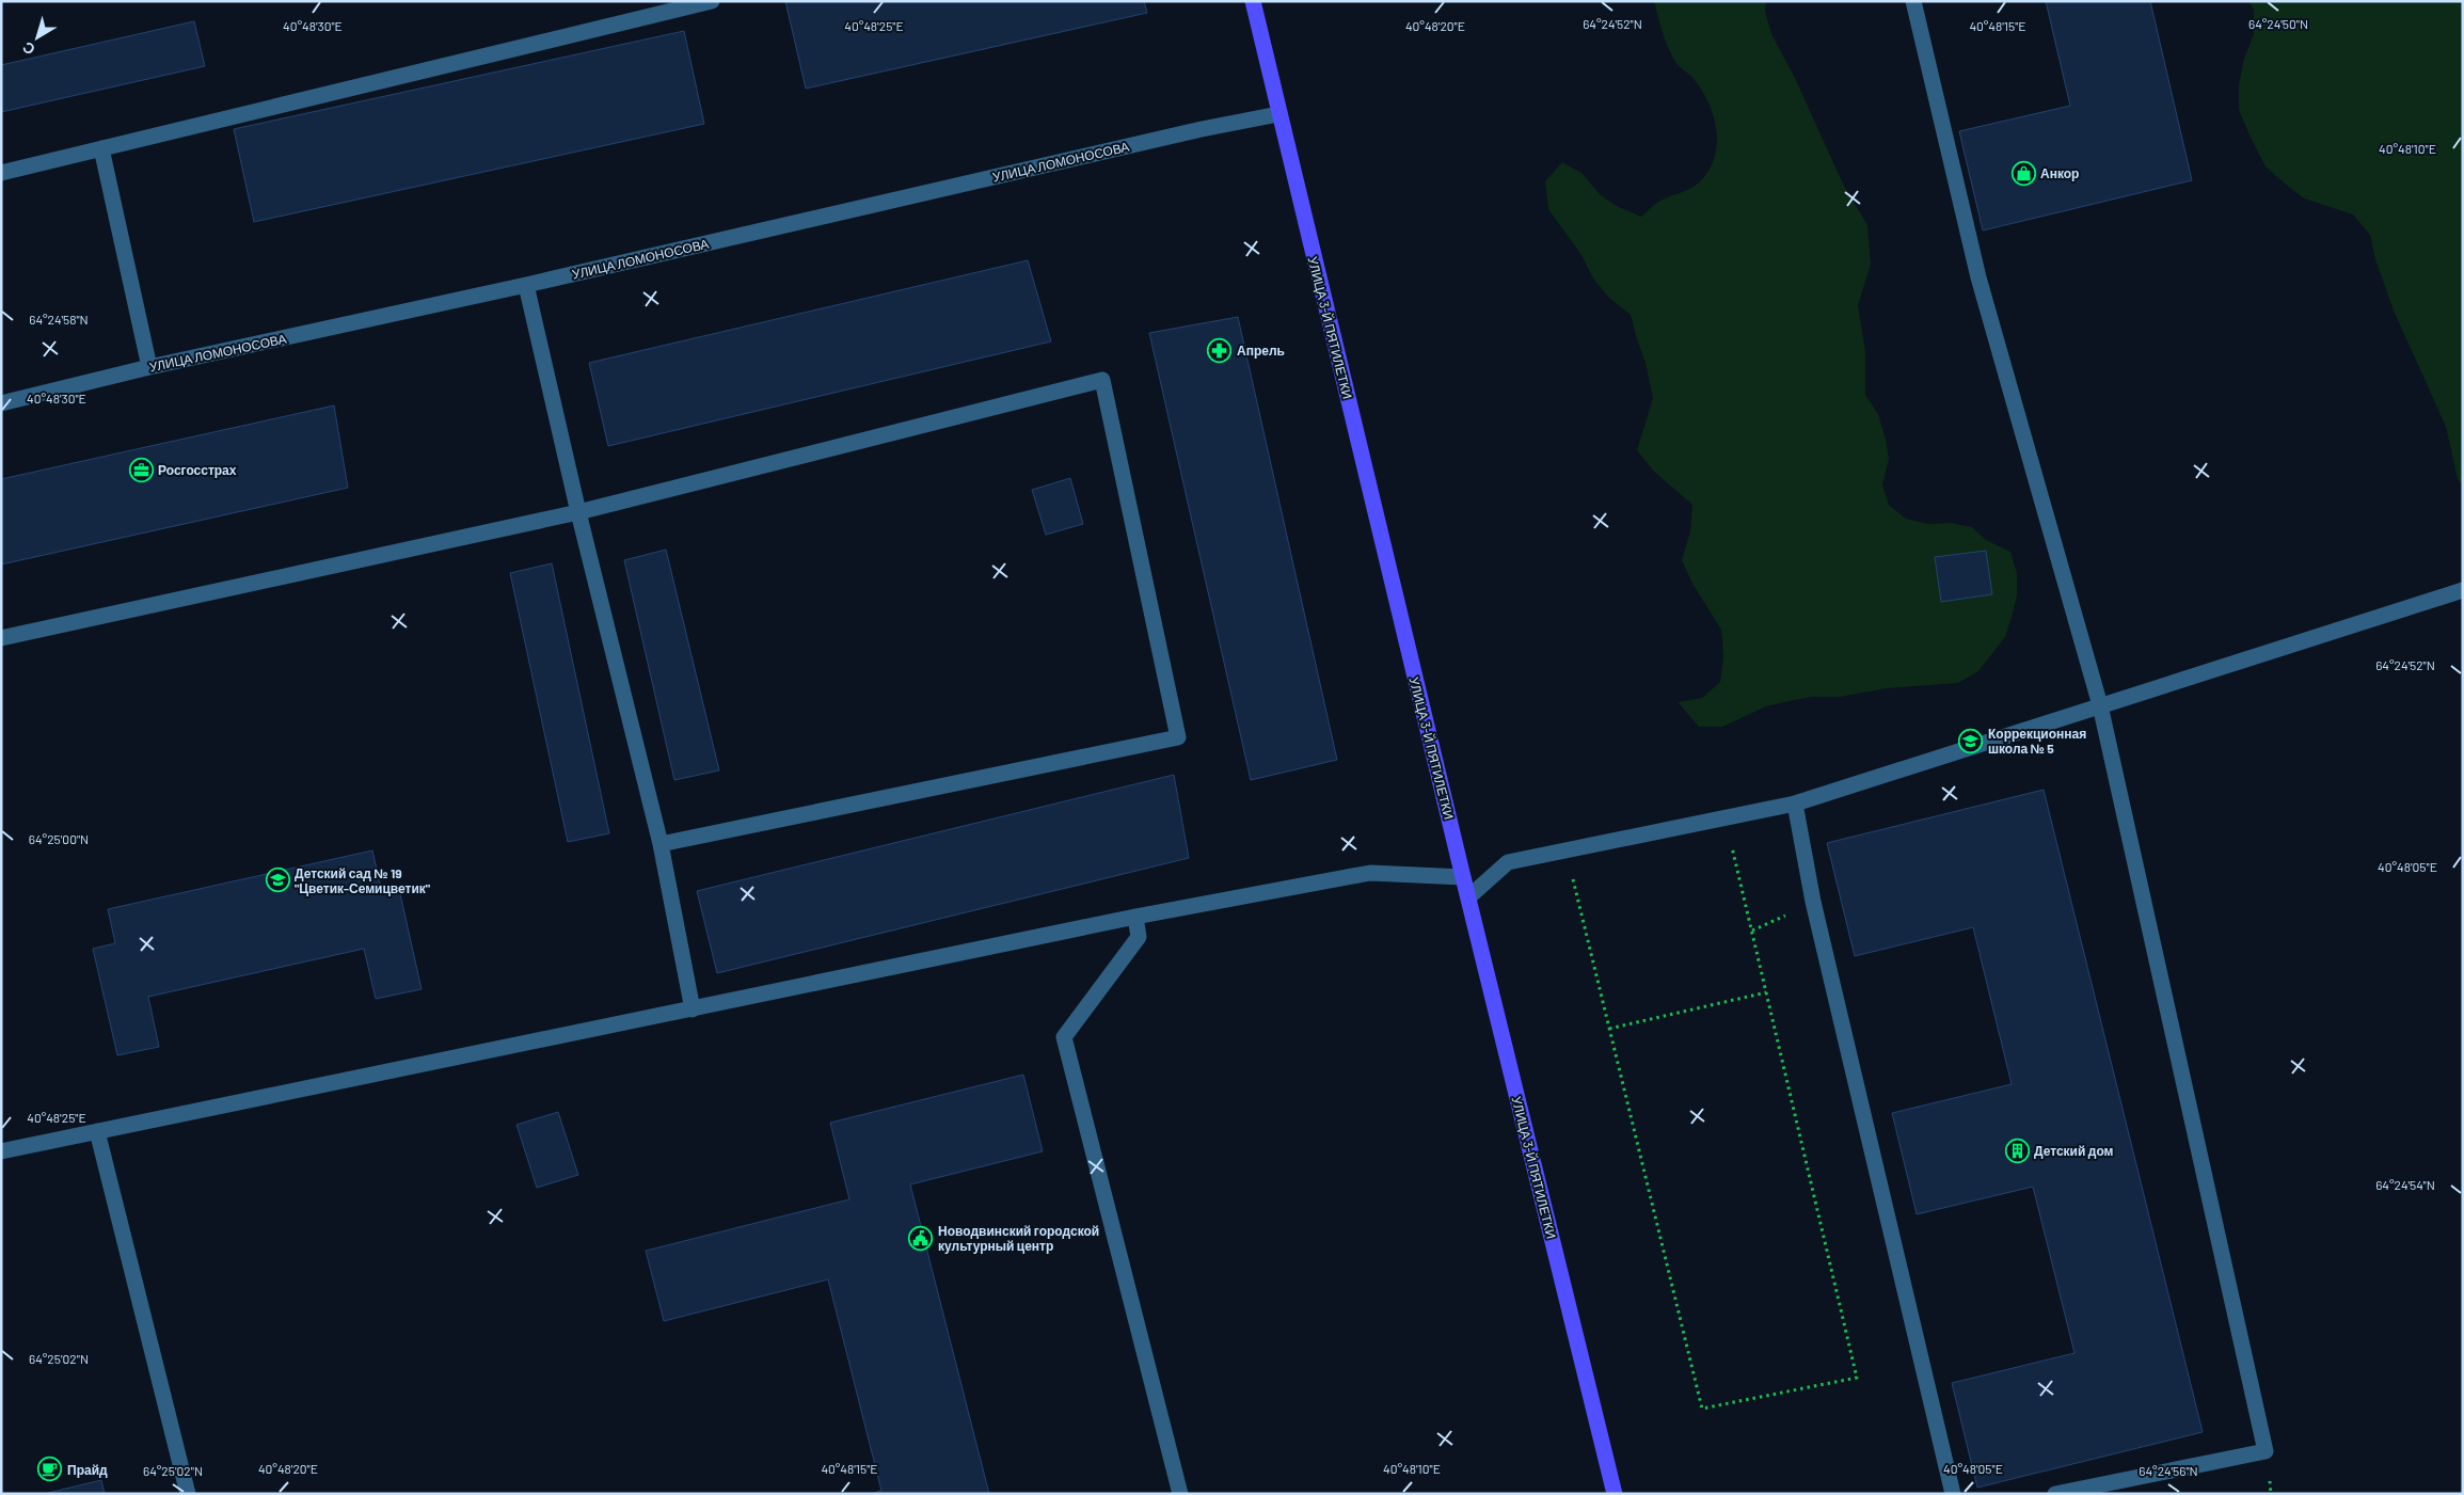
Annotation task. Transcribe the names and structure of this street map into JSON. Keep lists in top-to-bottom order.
{
  "streets": {
    "main road": ["УЛИЦА 3-Й ПЯТИЛЕТКИ"],
    "street": ["УЛИЦА ЛОМОНОСОВА"]
  },
  "crossings": [
    ["УЛИЦА ЛОМОНОСОВА", "УЛИЦА 3-Й ПЯТИЛЕТКИ"]
  ],
  "places": {
    "shop": ["Анкор"],
    "pharmacy": ["Апрель"],
    "office": ["Росгосстрах"],
    "school or university": ["Коррекционная школа № 5", "Детский сад № 19 \"Цветик-Семицветик\""],
    "building": ["Детский дом"],
    "public building": ["Новодвинский городской культурный центр"],
    "cafe": ["Прайд"]
  },
  "north": "bottom left",
  "coordinates": [
    "64°24'50\"N",
    "64°24'52\"N",
    "40°48'15\"E",
    "40°48'30\"E",
    "40°48'25\"E",
    "40°48'20\"E",
    "40°48'10\"E",
    "64°24'58\"N",
    "64°25'00\"N",
    "40°48'05\"E",
    "64°24'54\"N",
    "64°25'02\"N",
    "64°24'56\"N"
  ]
}
